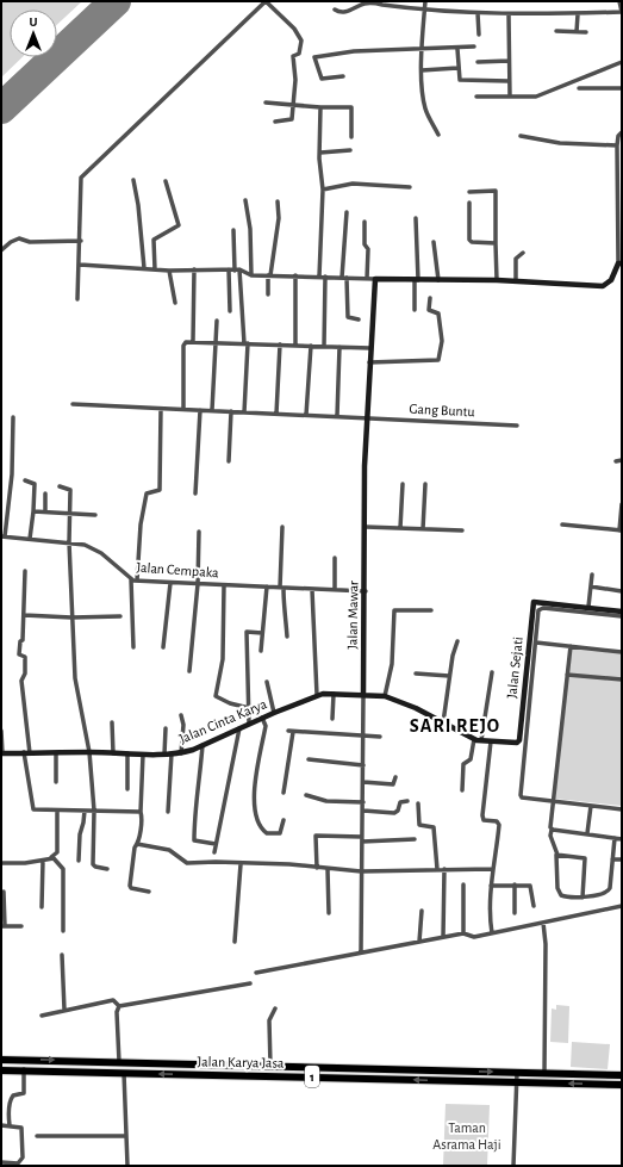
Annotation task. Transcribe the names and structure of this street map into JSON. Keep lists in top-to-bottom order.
{
  "streets": {
    "highway": ["Jalan Karya Jasa", "1"],
    "street": [
      "Gang Buntu",
      "Jalan Cempaka",
      "Jalan Mawar",
      "Jalan Sejati",
      "Jalan Cinta Karya"
    ]
  },
  "crossings": [
    ["Gang Buntu", "Jalan Mawar"],
    ["Jalan Cempaka", "Jalan Mawar"],
    ["Jalan Mawar", "Jalan Sejati"],
    ["Jalan Mawar", "Jalan Cinta Karya"],
    ["Jalan Sejati", "Jalan Cinta Karya"]
  ],
  "districts": ["SARI REJO"],
  "parks": ["Taman Asrama Haji"],
  "north": "top"
}
